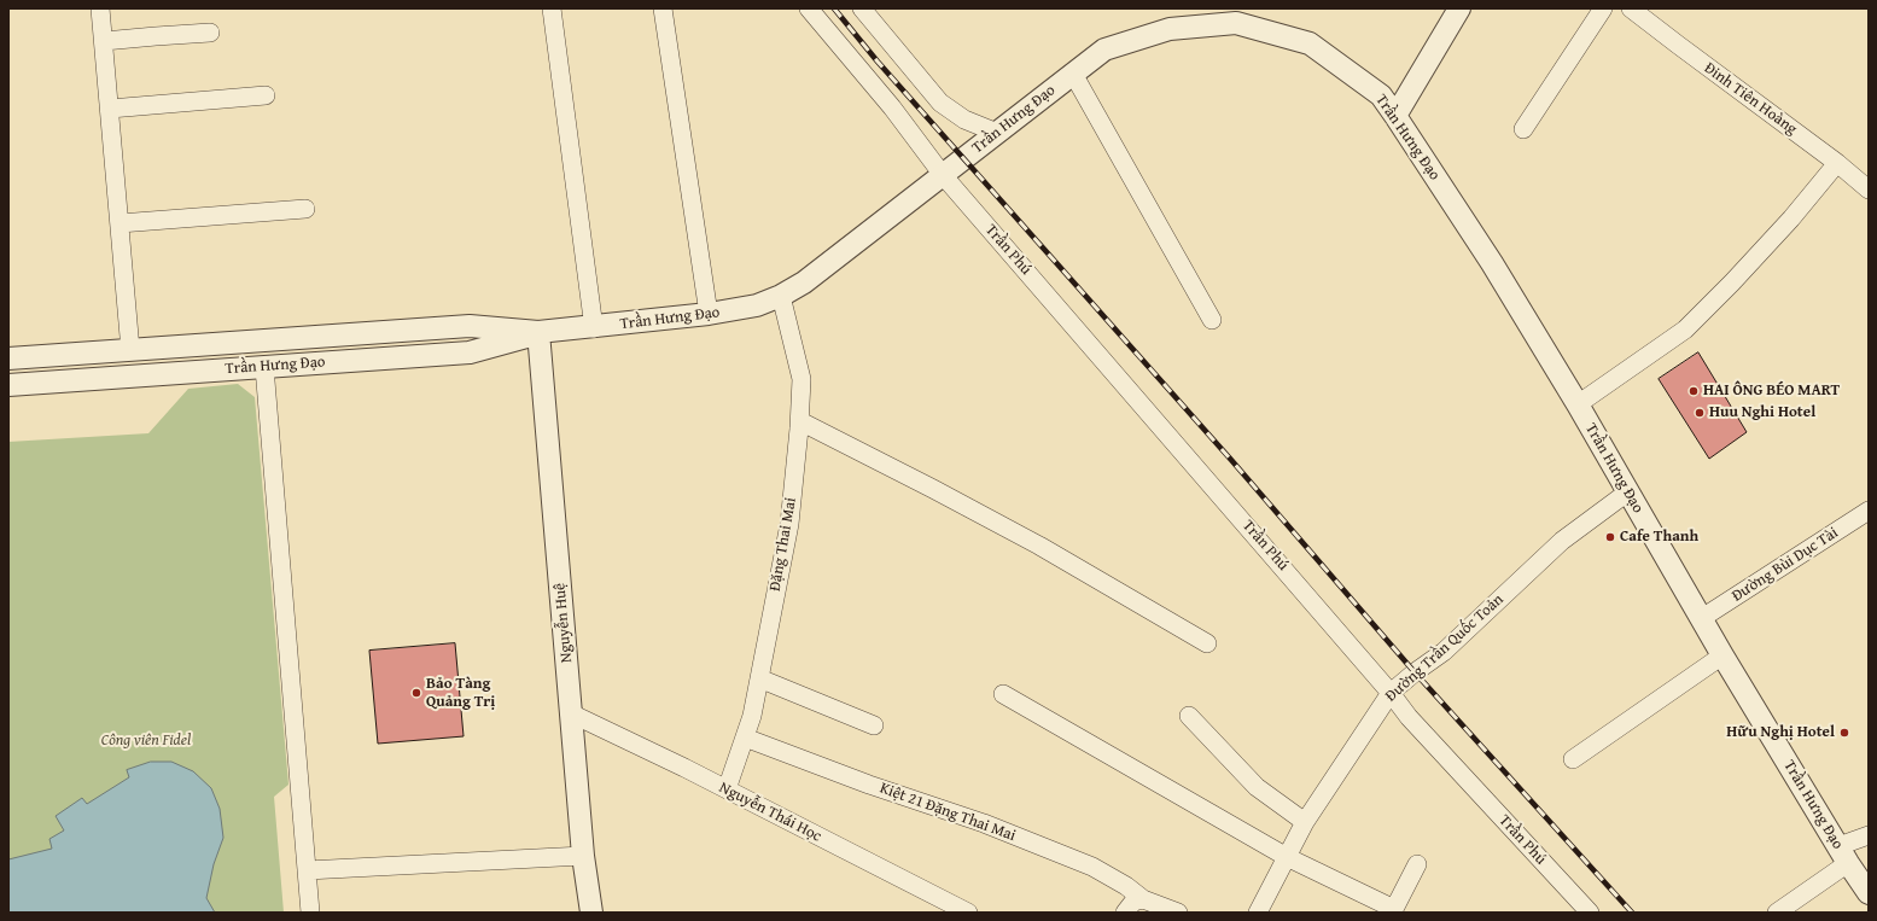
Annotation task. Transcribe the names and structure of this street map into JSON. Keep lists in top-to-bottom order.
{
  "streets": {
    "street": [
      "Đinh Tiên Hoàng",
      "Trần Hưng Đạo",
      "Trần Phú",
      "Đặng Thai Mai",
      "Đường Bùi Dục Tài",
      "Nguyễn Huệ",
      "Đường Trần Quốc Toản",
      "Nguyễn Thái Học",
      "Kiệt 21 Đặng Thai Mai"
    ]
  },
  "crossings": [
    ["Trần Hưng Đạo", "Trần Phú"],
    ["Trần Hưng Đạo", "Đặng Thai Mai"],
    ["Trần Hưng Đạo", "Đường Bùi Dục Tài"],
    ["Trần Hưng Đạo", "Nguyễn Huệ"],
    ["Trần Hưng Đạo", "Đường Trần Quốc Toản"],
    ["Trần Phú", "Đường Trần Quốc Toản"],
    ["Đặng Thai Mai", "Nguyễn Thái Học"],
    ["Đặng Thai Mai", "Kiệt 21 Đặng Thai Mai"],
    ["Nguyễn Huệ", "Nguyễn Thái Học"]
  ],
  "parks": ["Công viên Fidel"],
  "places": [
    "HAI ÔNG BÉO MART",
    "Huu Nghi Hotel",
    "Cafe Thanh",
    "Bảo Tàng Quảng Trị",
    "Hữu Nghị Hotel"
  ]
}
